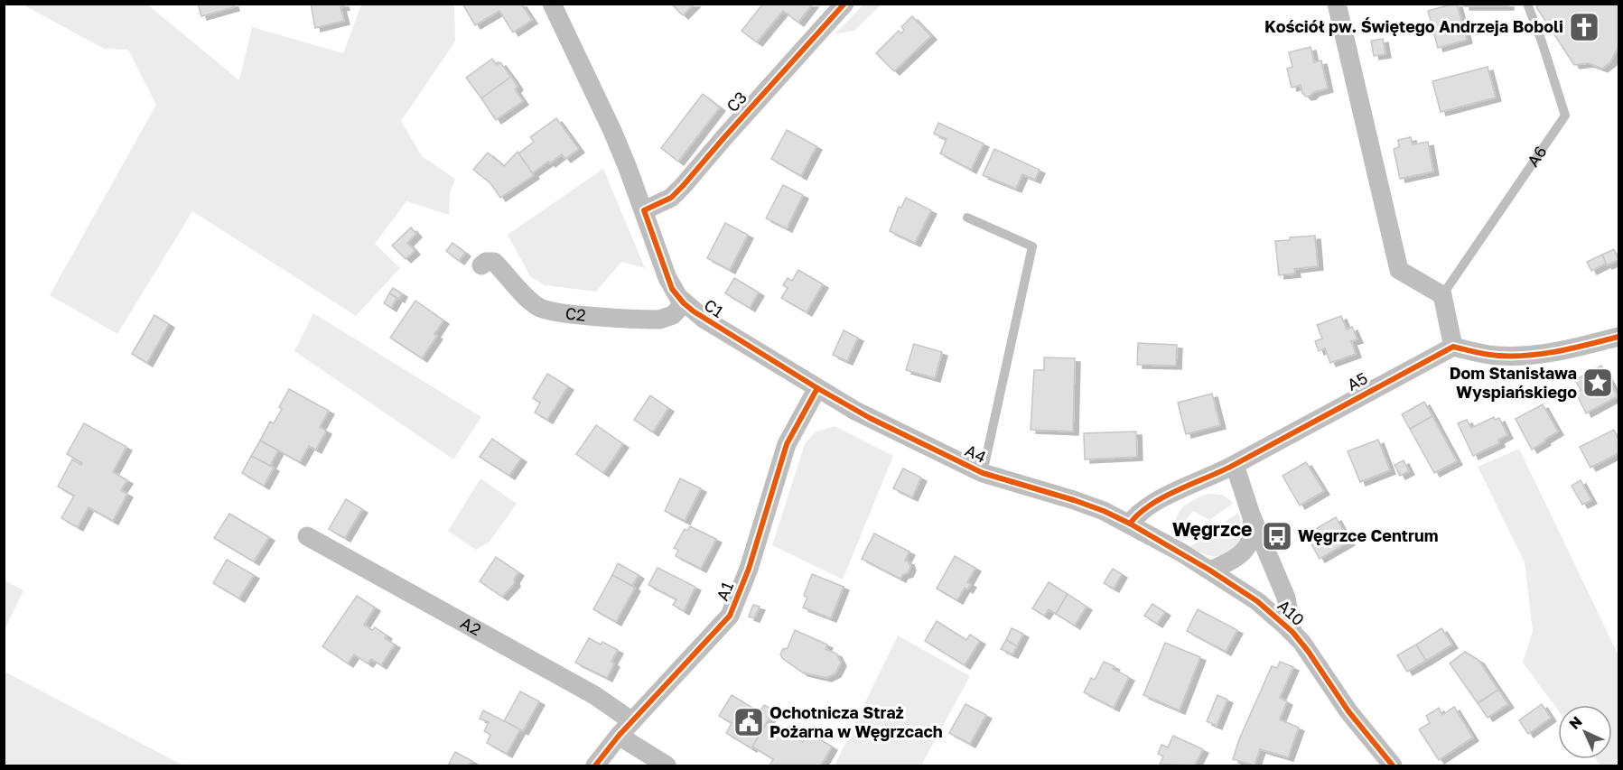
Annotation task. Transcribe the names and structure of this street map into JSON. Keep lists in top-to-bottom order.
{
  "streets": {
    "street": [
      "C3",
      "C1",
      "C2",
      "A5",
      "A4",
      "A1",
      "A10",
      "A2"
    ],
    "lane": ["A6"]
  },
  "crossings": [
    ["C3", "C1"],
    ["C1", "C2"],
    ["C1", "A4"],
    ["C1", "A1"],
    ["A5", "A4"],
    ["A5", "A10"],
    ["A4", "A1"],
    ["A4", "A10"],
    ["A1", "A2"]
  ],
  "districts": ["Węgrzce"],
  "places": {
    "church": ["Kościół pw. Świętego Andrzeja Boboli"],
    "place": ["Dom Stanisława Wyspiańskiego"],
    "bus stop": ["Węgrzce Centrum"],
    "public building": ["Ochotnicza Straż Pożarna w Węgrzcach"]
  },
  "north": "top left"
}
